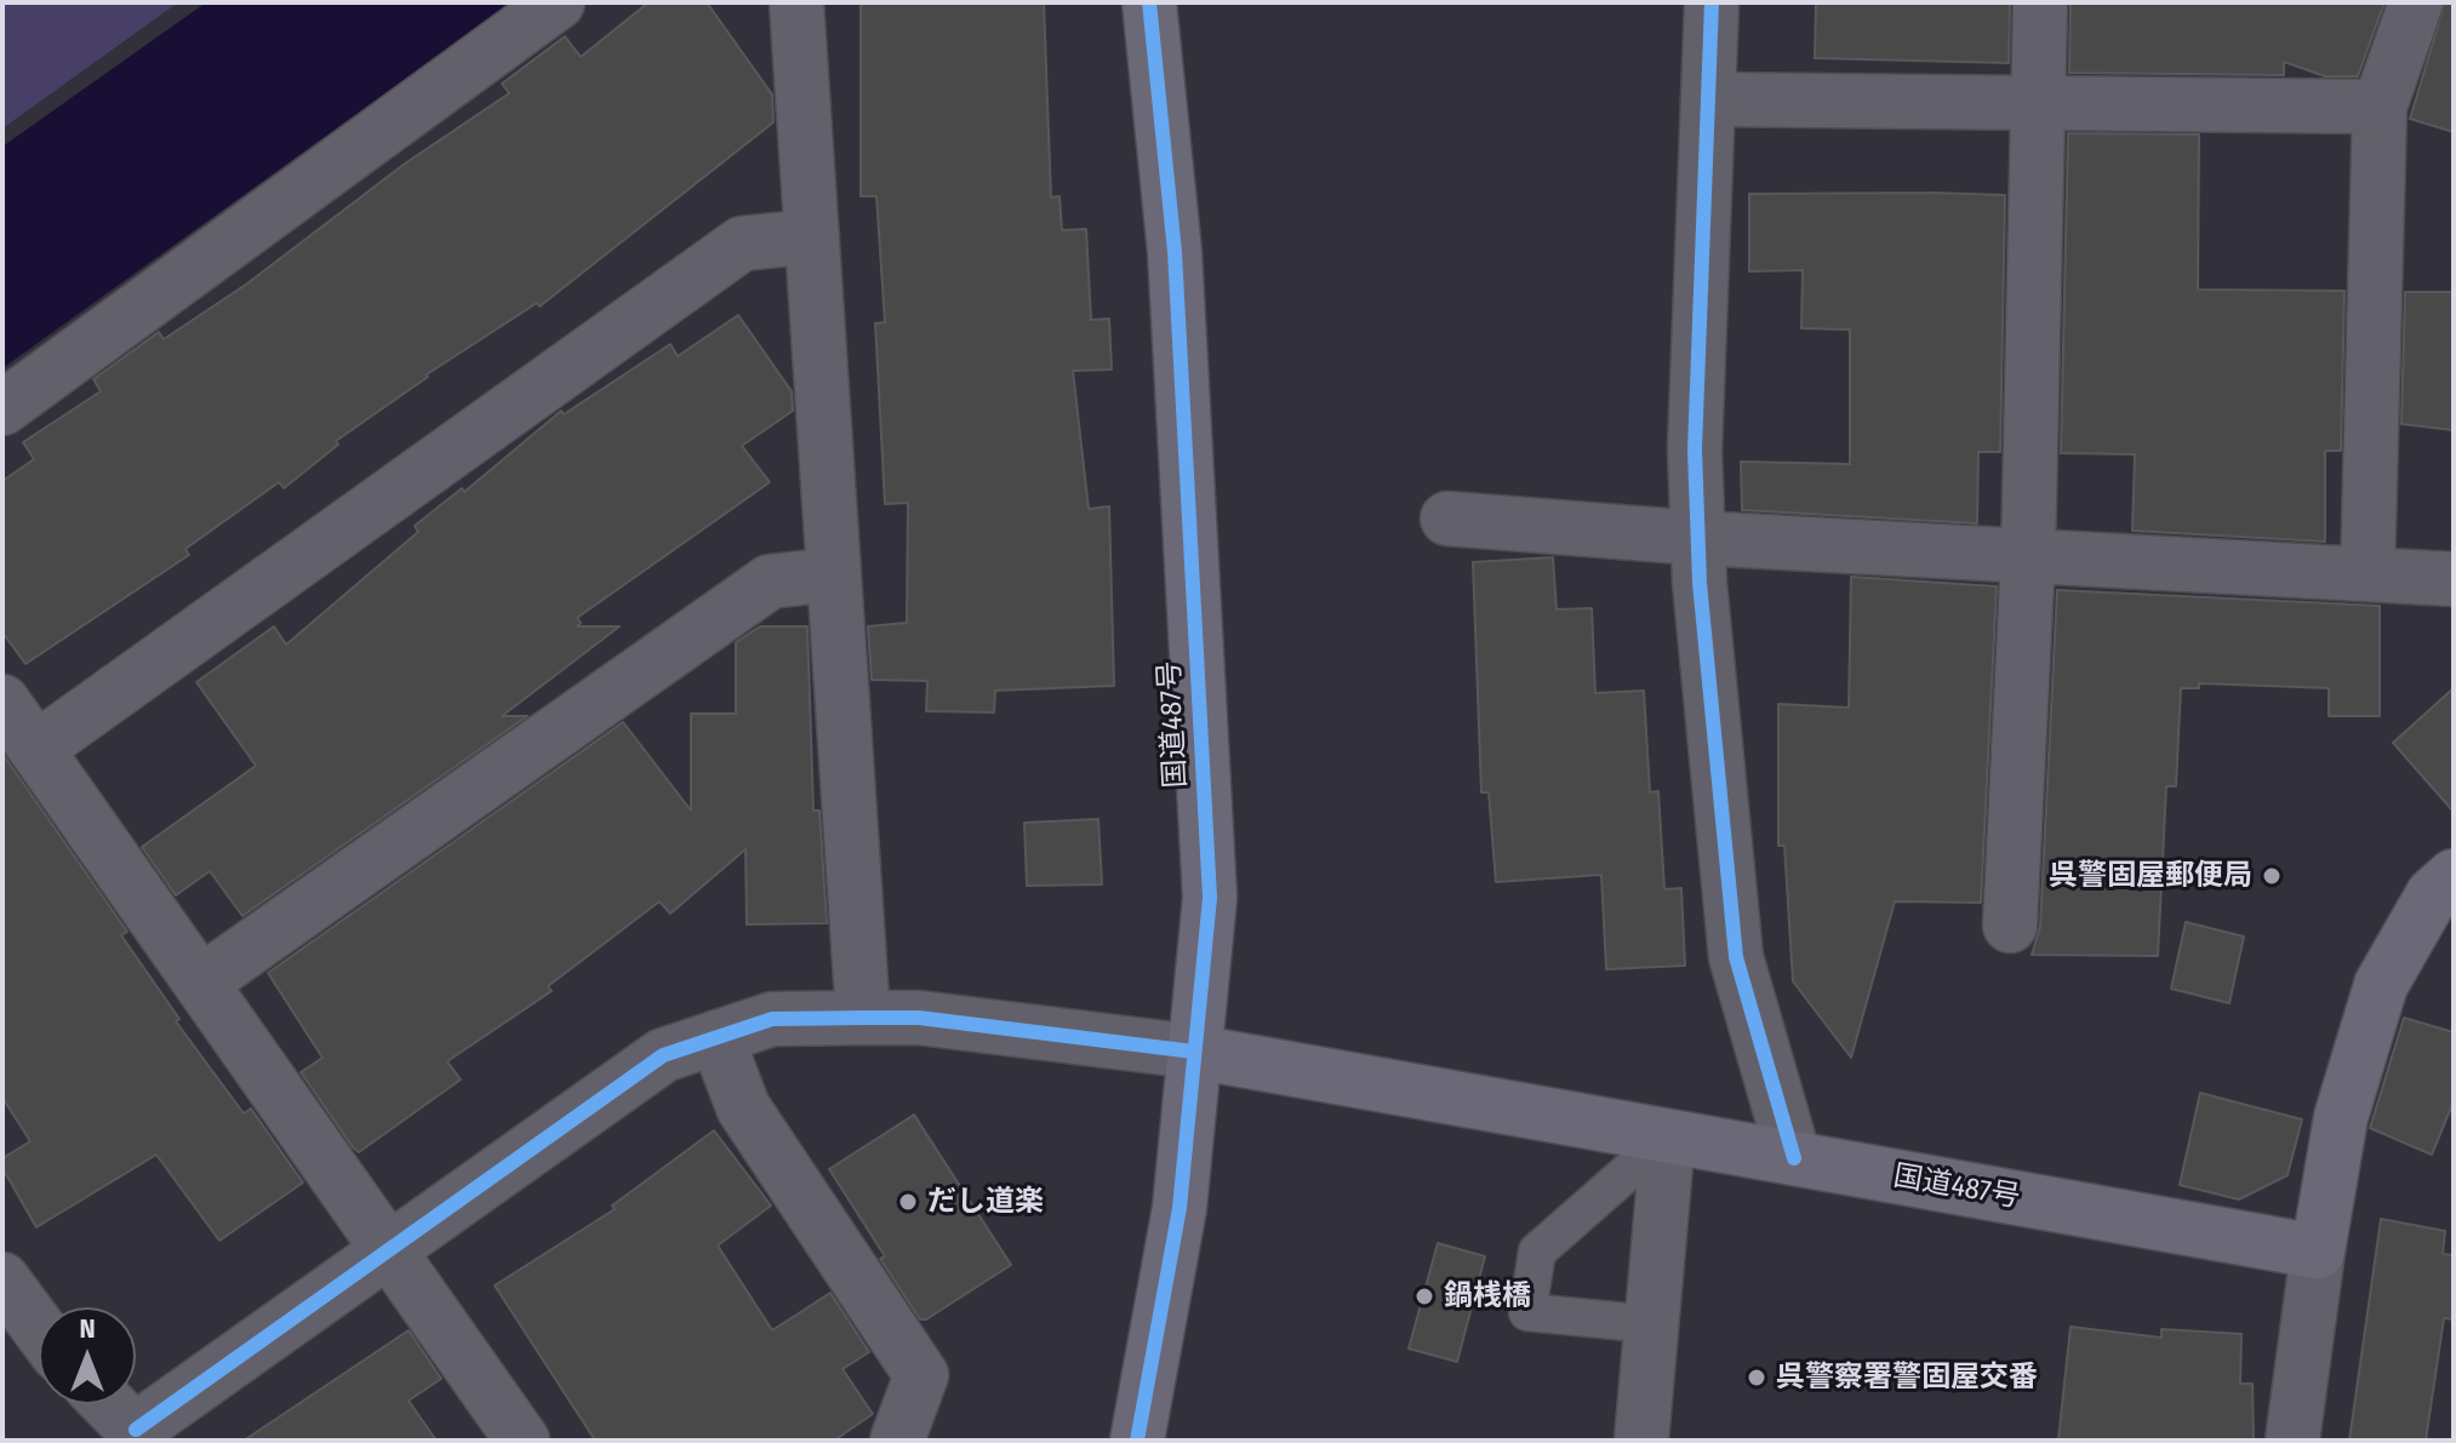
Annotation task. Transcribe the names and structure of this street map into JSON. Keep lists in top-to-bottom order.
{
  "streets": {
    "highway": ["国道487号"]
  },
  "places": [
    "呉警固屋郵便局",
    "だし道楽",
    "鍋桟橋",
    "呉警察署警固屋交番"
  ],
  "north": "top"
}
